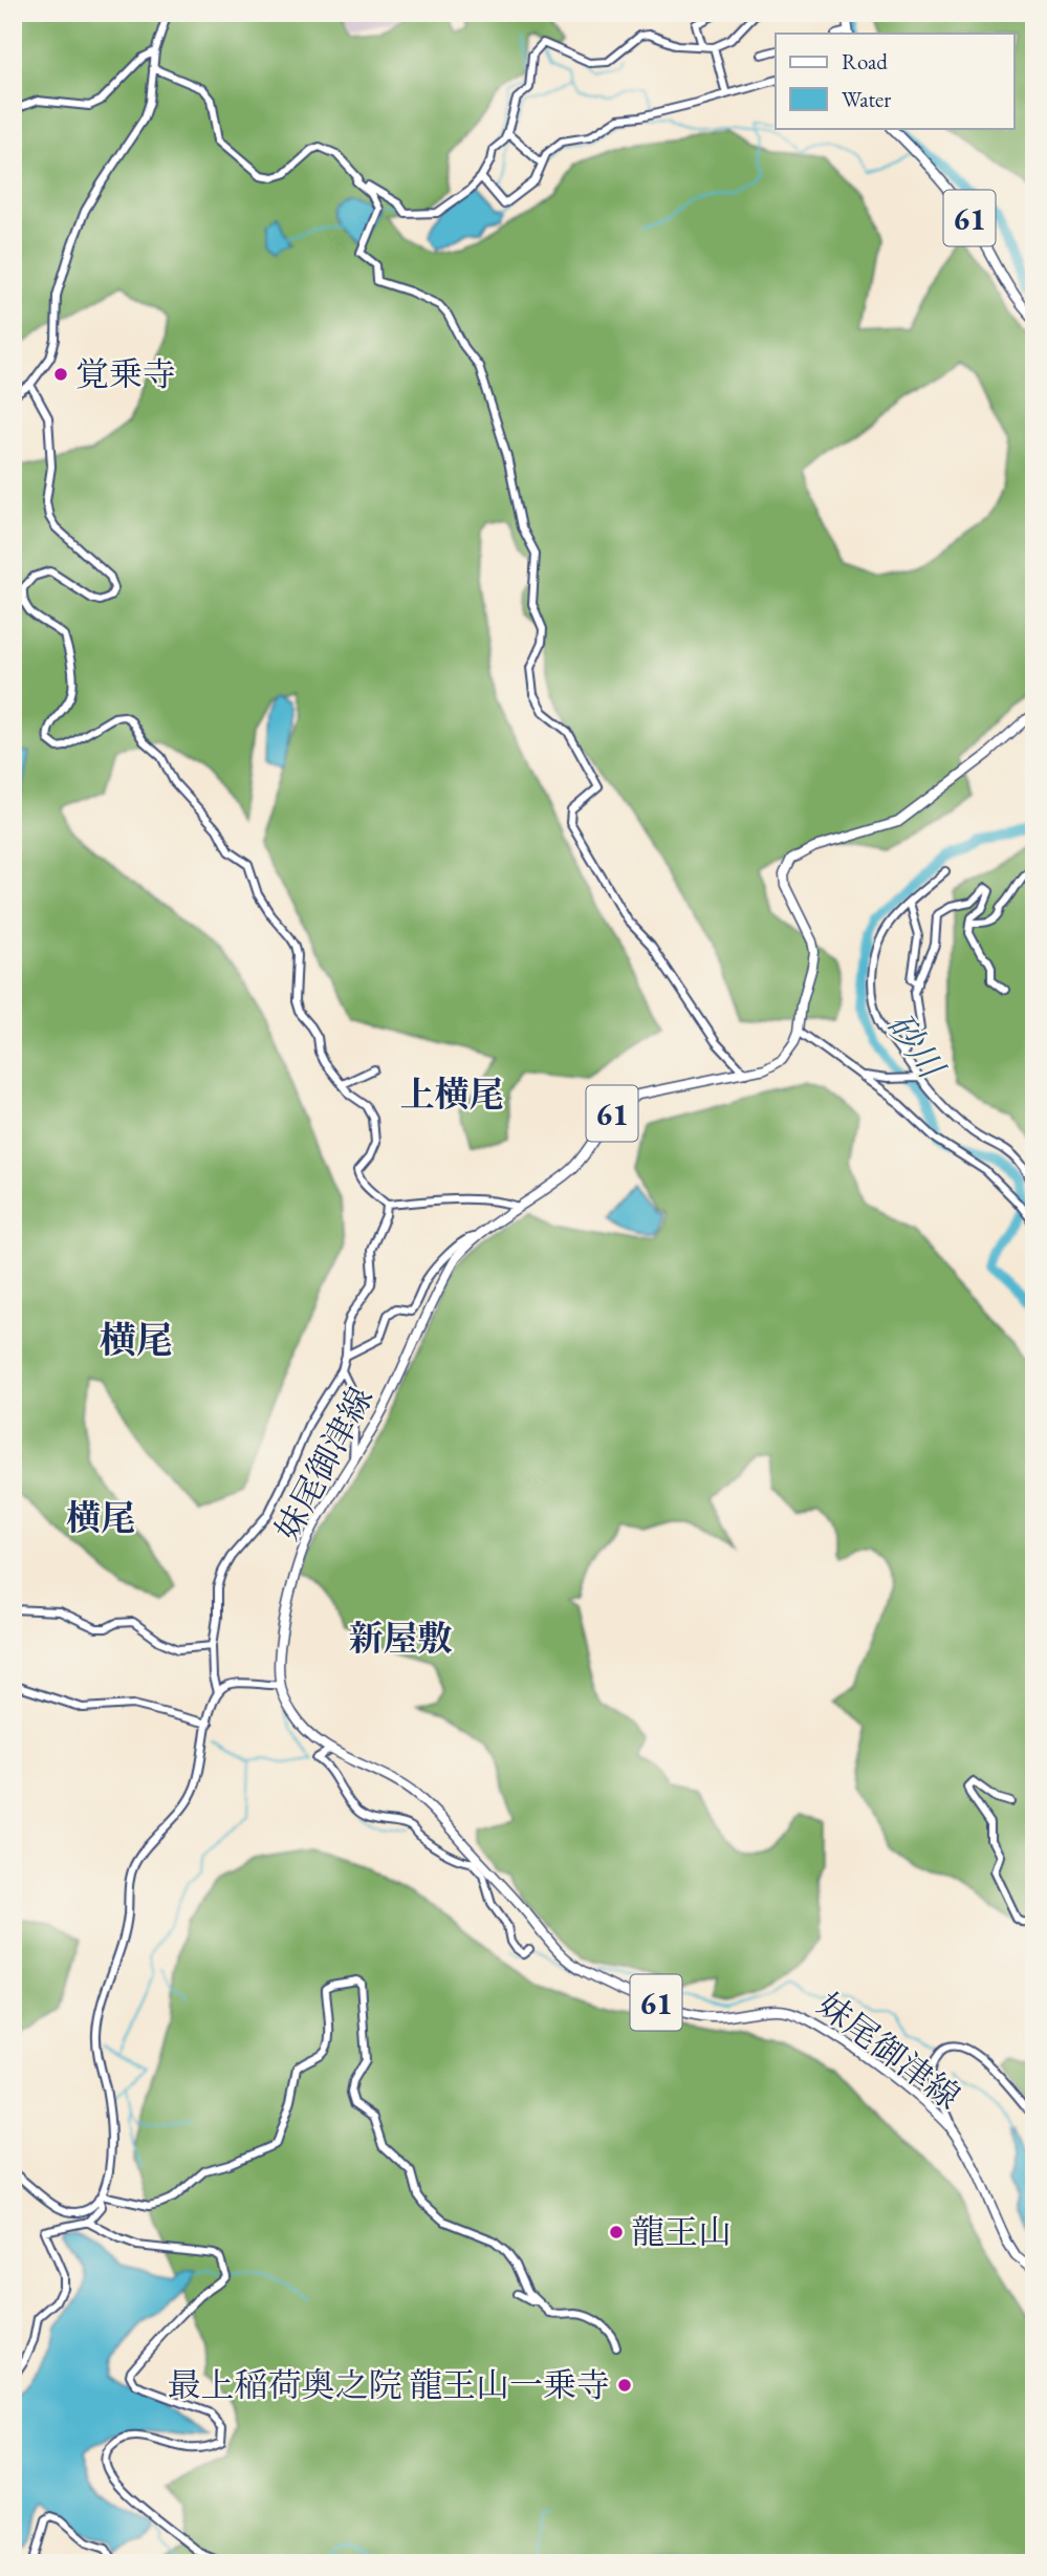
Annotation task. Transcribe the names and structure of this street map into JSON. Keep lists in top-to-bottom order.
{
  "streets": {
    "main road": ["61", "妹尾御津線"]
  },
  "districts": [
    "上横尾",
    "横尾",
    "横尾",
    "新屋敷"
  ],
  "water": ["砂川"],
  "places": ["覚乗寺", "龍王山", "最上稲荷奥之院 龍王山一乗寺"],
  "legend": ["Road", "Water"]
}
